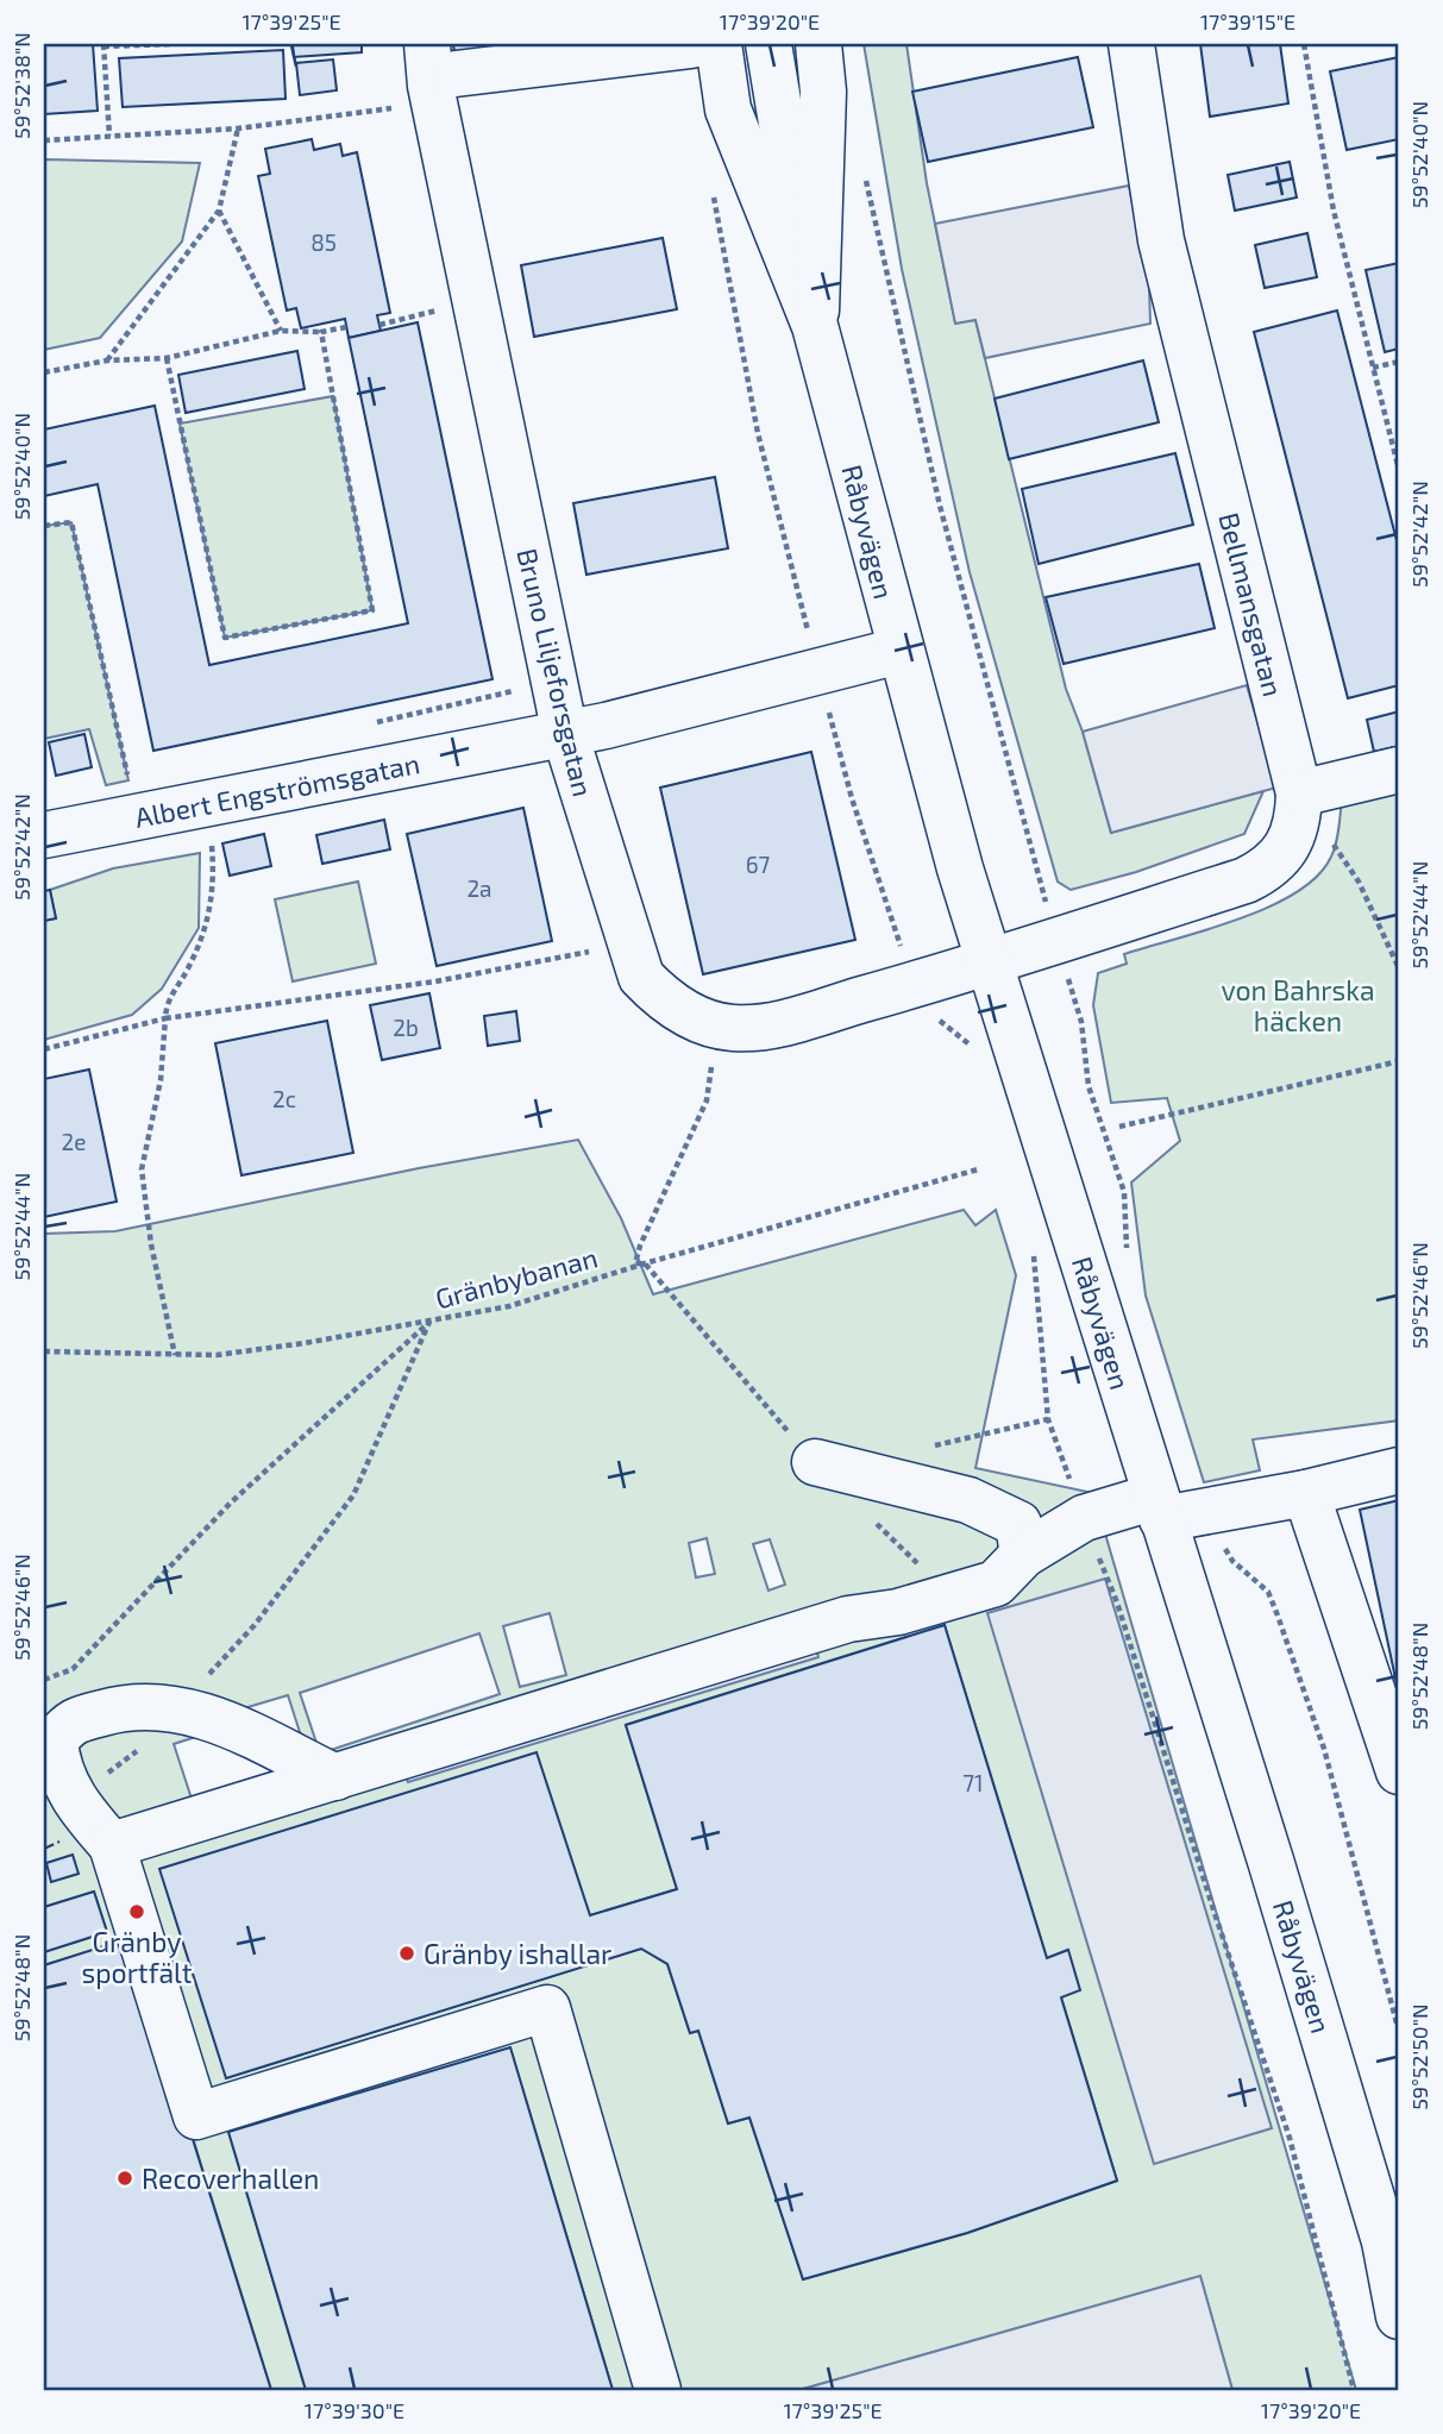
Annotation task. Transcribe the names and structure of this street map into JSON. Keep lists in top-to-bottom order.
{
  "streets": {
    "street": [
      "Råbyvägen",
      "Bellmansgatan",
      "Bruno Liljeforsgatan",
      "Albert Engströmsgatan"
    ],
    "path": ["Gränbybanan"]
  },
  "crossings": [
    ["Råbyvägen", "Bellmansgatan"],
    ["Råbyvägen", "Bruno Liljeforsgatan"],
    ["Råbyvägen", "Albert Engströmsgatan"],
    ["Bellmansgatan", "Bruno Liljeforsgatan"],
    ["Bruno Liljeforsgatan", "Albert Engströmsgatan"]
  ],
  "parks": ["von Bahrska häcken"],
  "places": ["Gränby sportfält", "Gränby ishallar", "Recoverhallen"],
  "house_numbers": [
    "85",
    "67",
    "2a",
    "2b",
    "2c",
    "2e",
    "71"
  ],
  "coordinates": [
    "17°39'25\"E",
    "17°39'20\"E",
    "17°39'15\"E",
    "59°52'38\"N",
    "59°52'40\"N",
    "59°52'42\"N",
    "59°52'44\"N",
    "59°52'46\"N",
    "59°52'48\"N",
    "59°52'50\"N",
    "17°39'30\"E"
  ]
}
